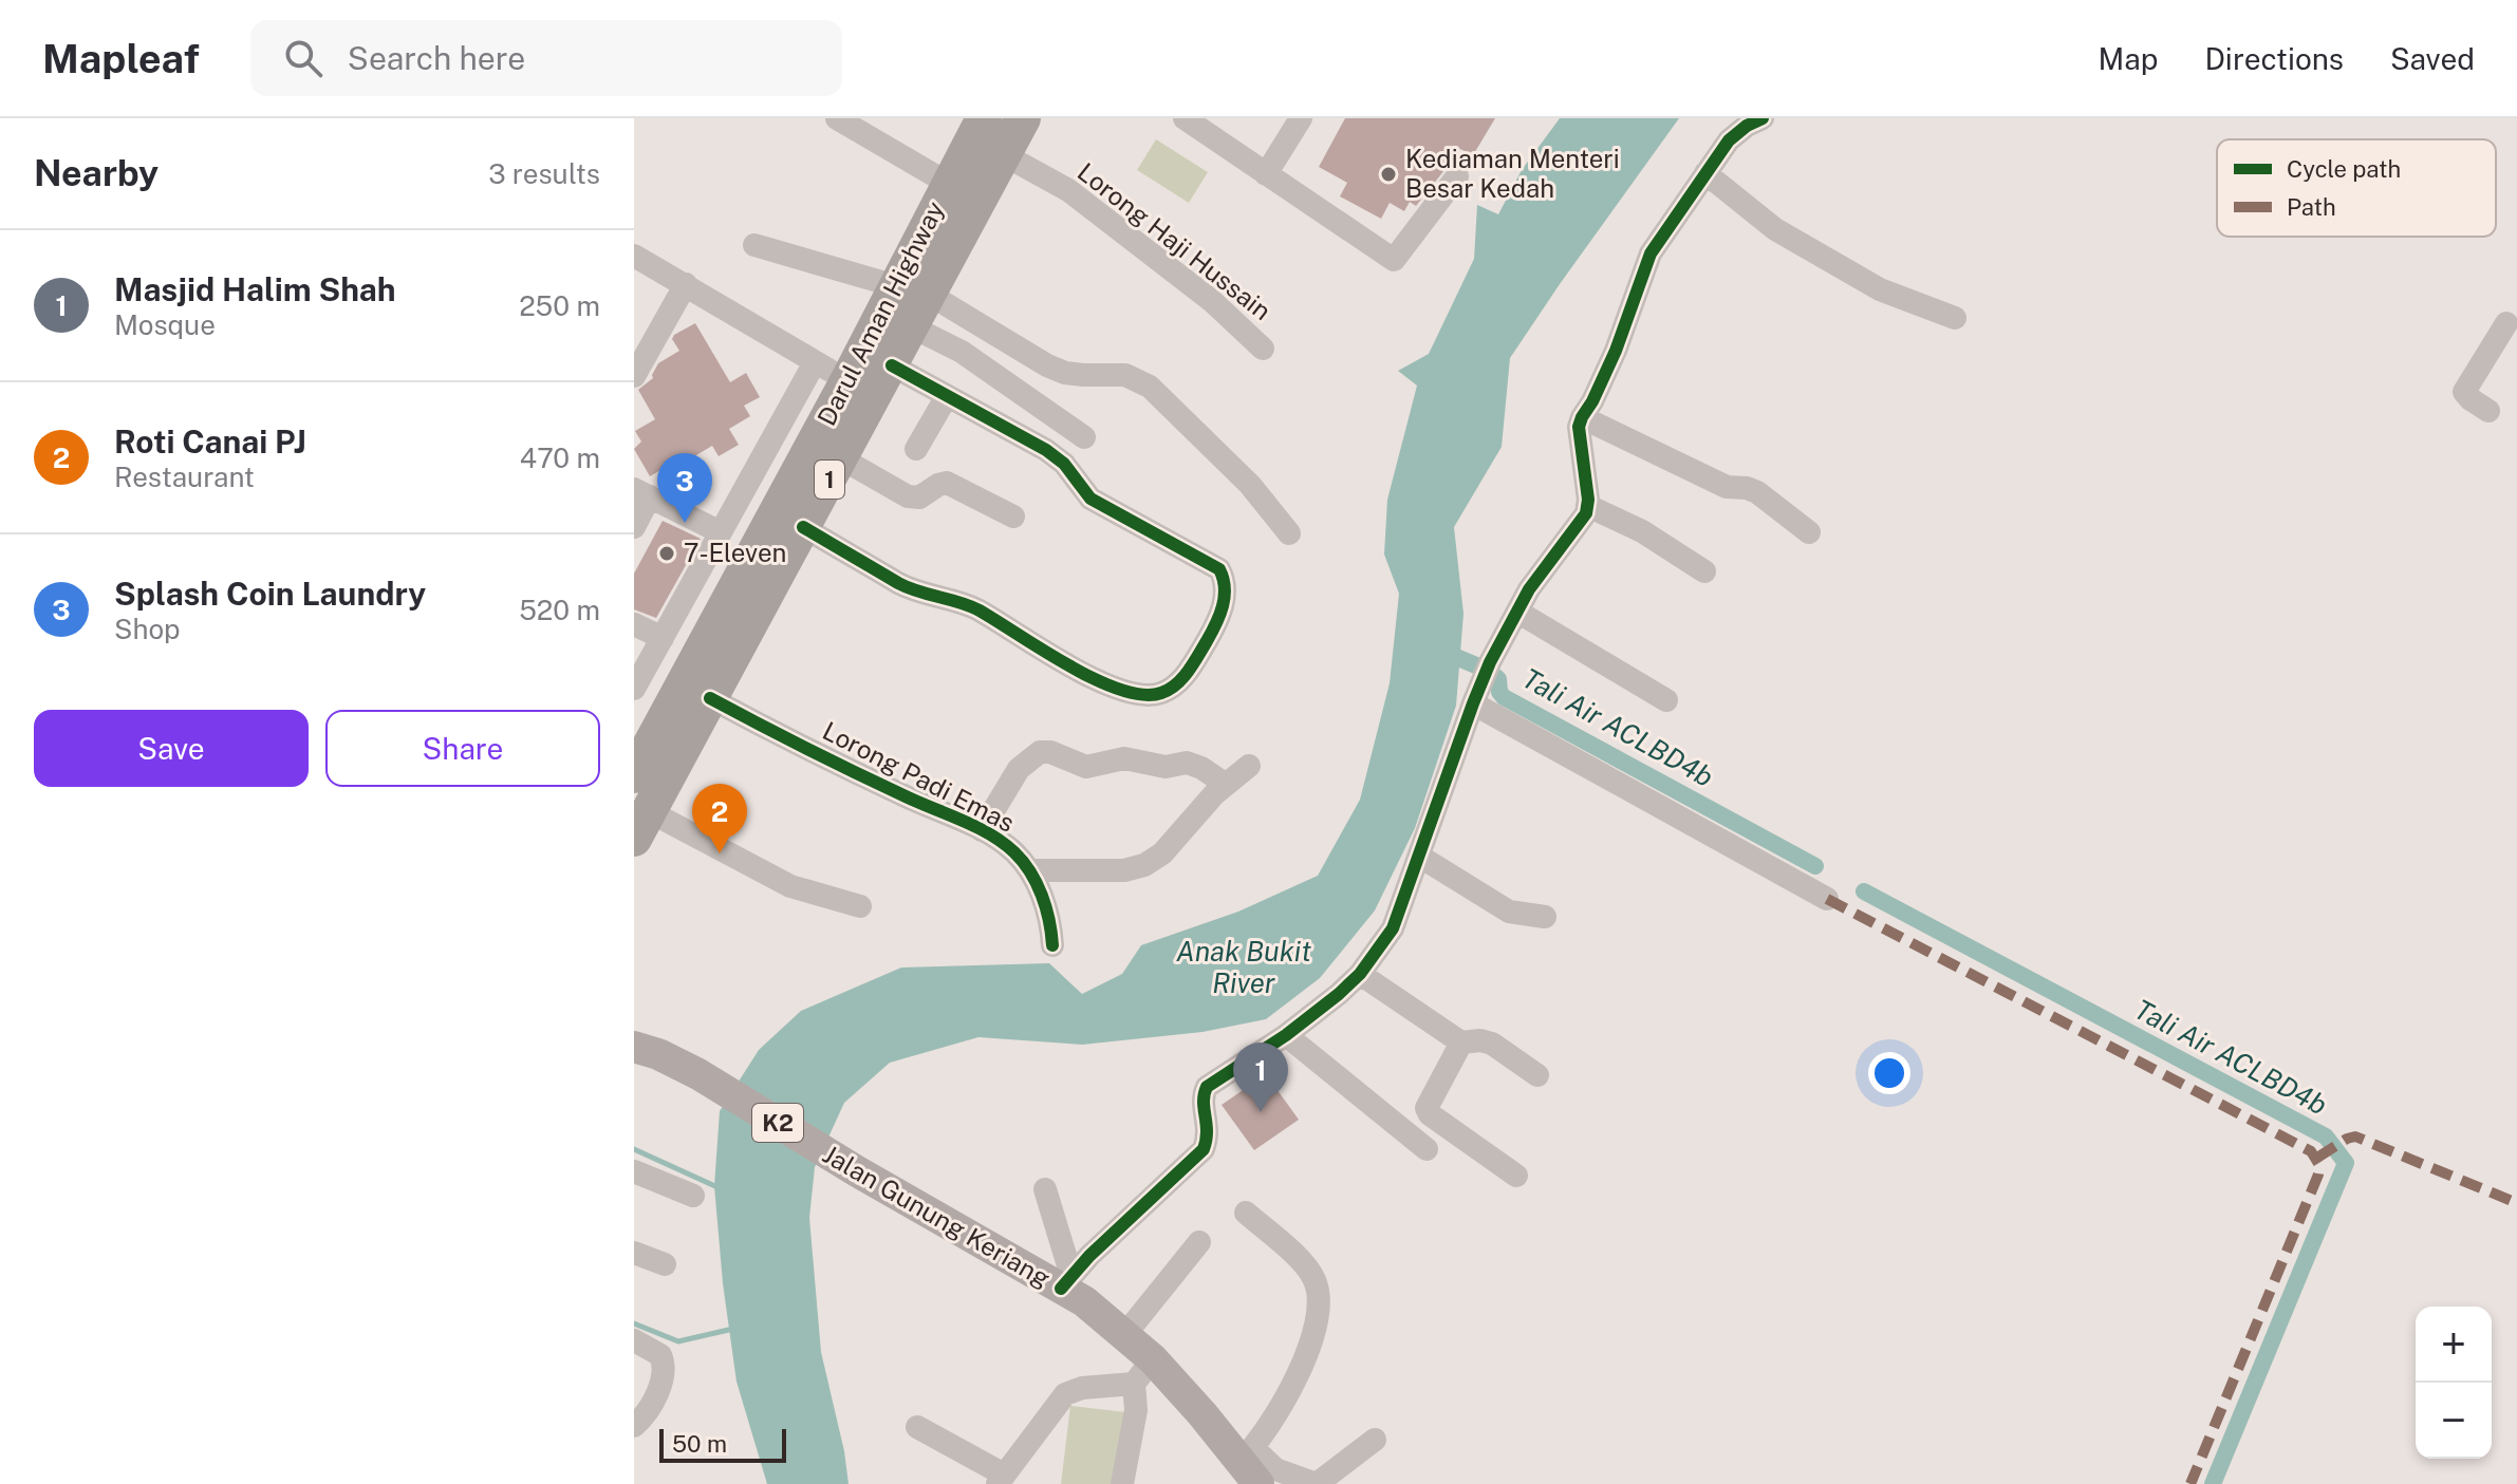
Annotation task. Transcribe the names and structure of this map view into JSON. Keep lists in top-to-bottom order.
{
  "streets": {
    "highway": ["Darul Aman Highway", "1"],
    "main road": ["K2", "Jalan Gunung Keriang"],
    "street": ["Lorong Haji Hussain", "Lorong Padi Emas"]
  },
  "crossings": [
    ["Lorong Haji Hussain", "Darul Aman Highway"],
    ["Darul Aman Highway", "Lorong Padi Emas"]
  ],
  "water": ["Tali Air ACLBD4b", "Anak Bukit River"],
  "places": ["Kediaman Menteri Besar Kedah", "7-Eleven"],
  "legend": ["Cycle path", "Path"],
  "scale_bar": "50 m",
  "page": {
    "header": "Mapleaf",
    "search": "Search here",
    "nav": ["Map", "Directions", "Saved"],
    "heading": ["Nearby", "3 results"],
    "list": [
      {
        "mark": "1",
        "name": "Masjid Halim Shah",
        "note": "Mosque",
        "value": "250 m"
      },
      {
        "mark": "2",
        "name": "Roti Canai PJ",
        "note": "Restaurant",
        "value": "470 m"
      },
      {
        "mark": "3",
        "name": "Splash Coin Laundry",
        "note": "Shop",
        "value": "520 m"
      }
    ],
    "pins": ["3", "2", "1"],
    "buttons": ["Save", "Share"],
    "map_buttons": ["+", "−"],
    "scale": "50 m"
  }
}
